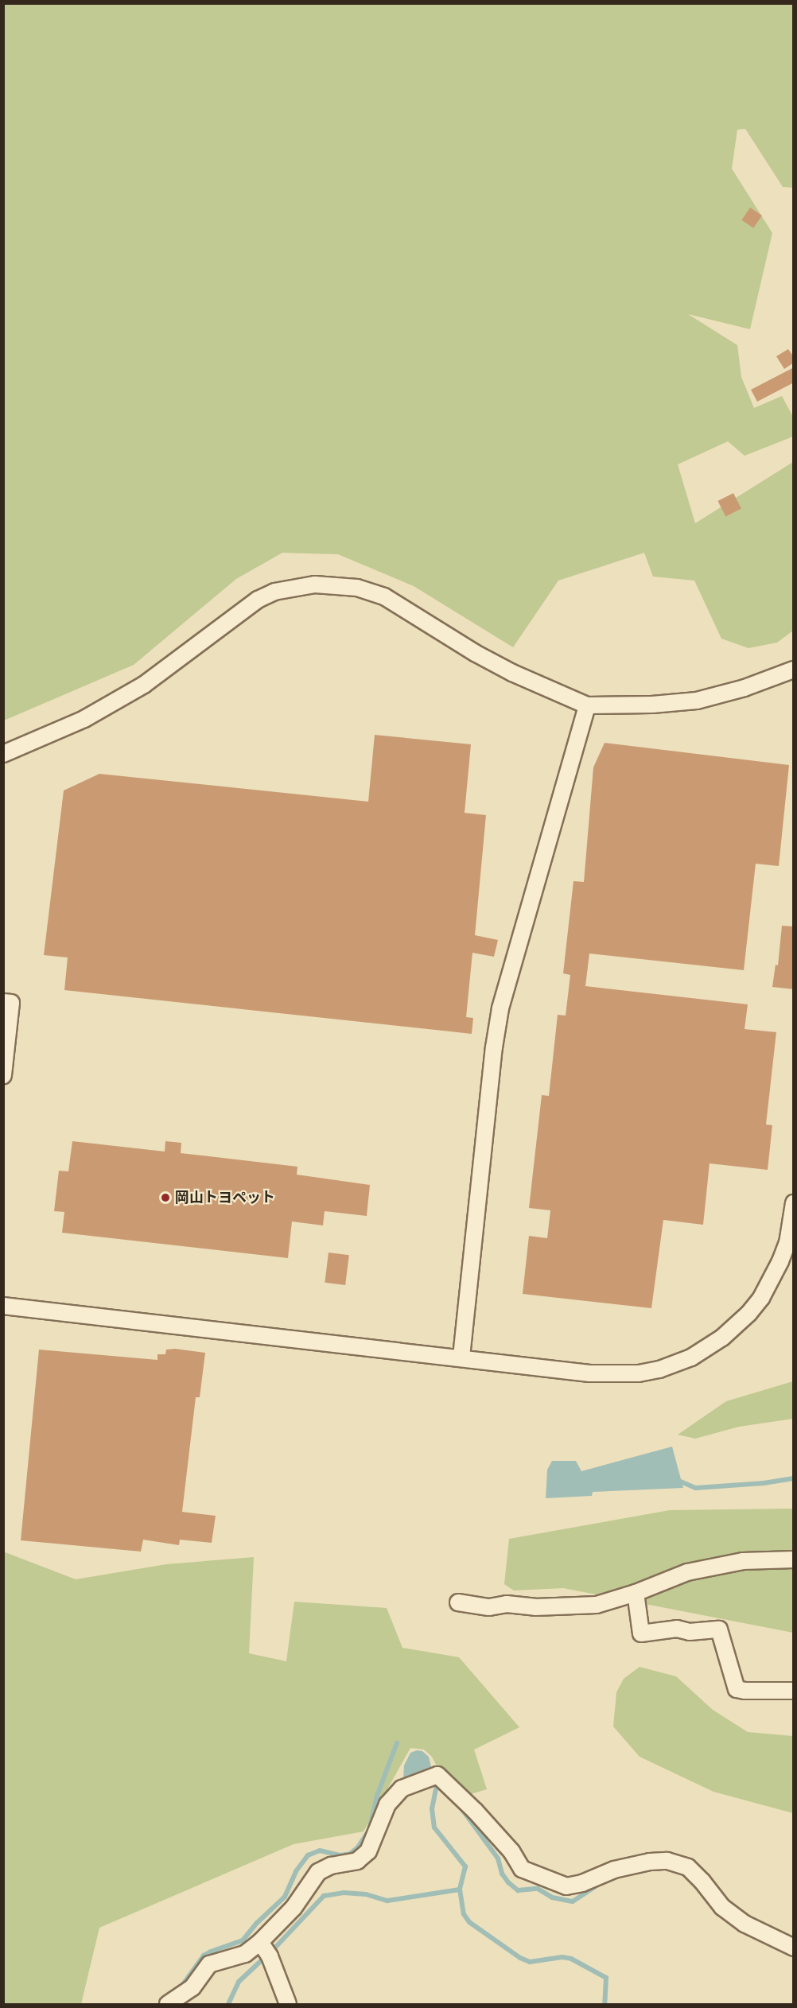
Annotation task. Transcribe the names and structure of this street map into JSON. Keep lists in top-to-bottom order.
{
  "places": ["岡山トヨペット"]
}
